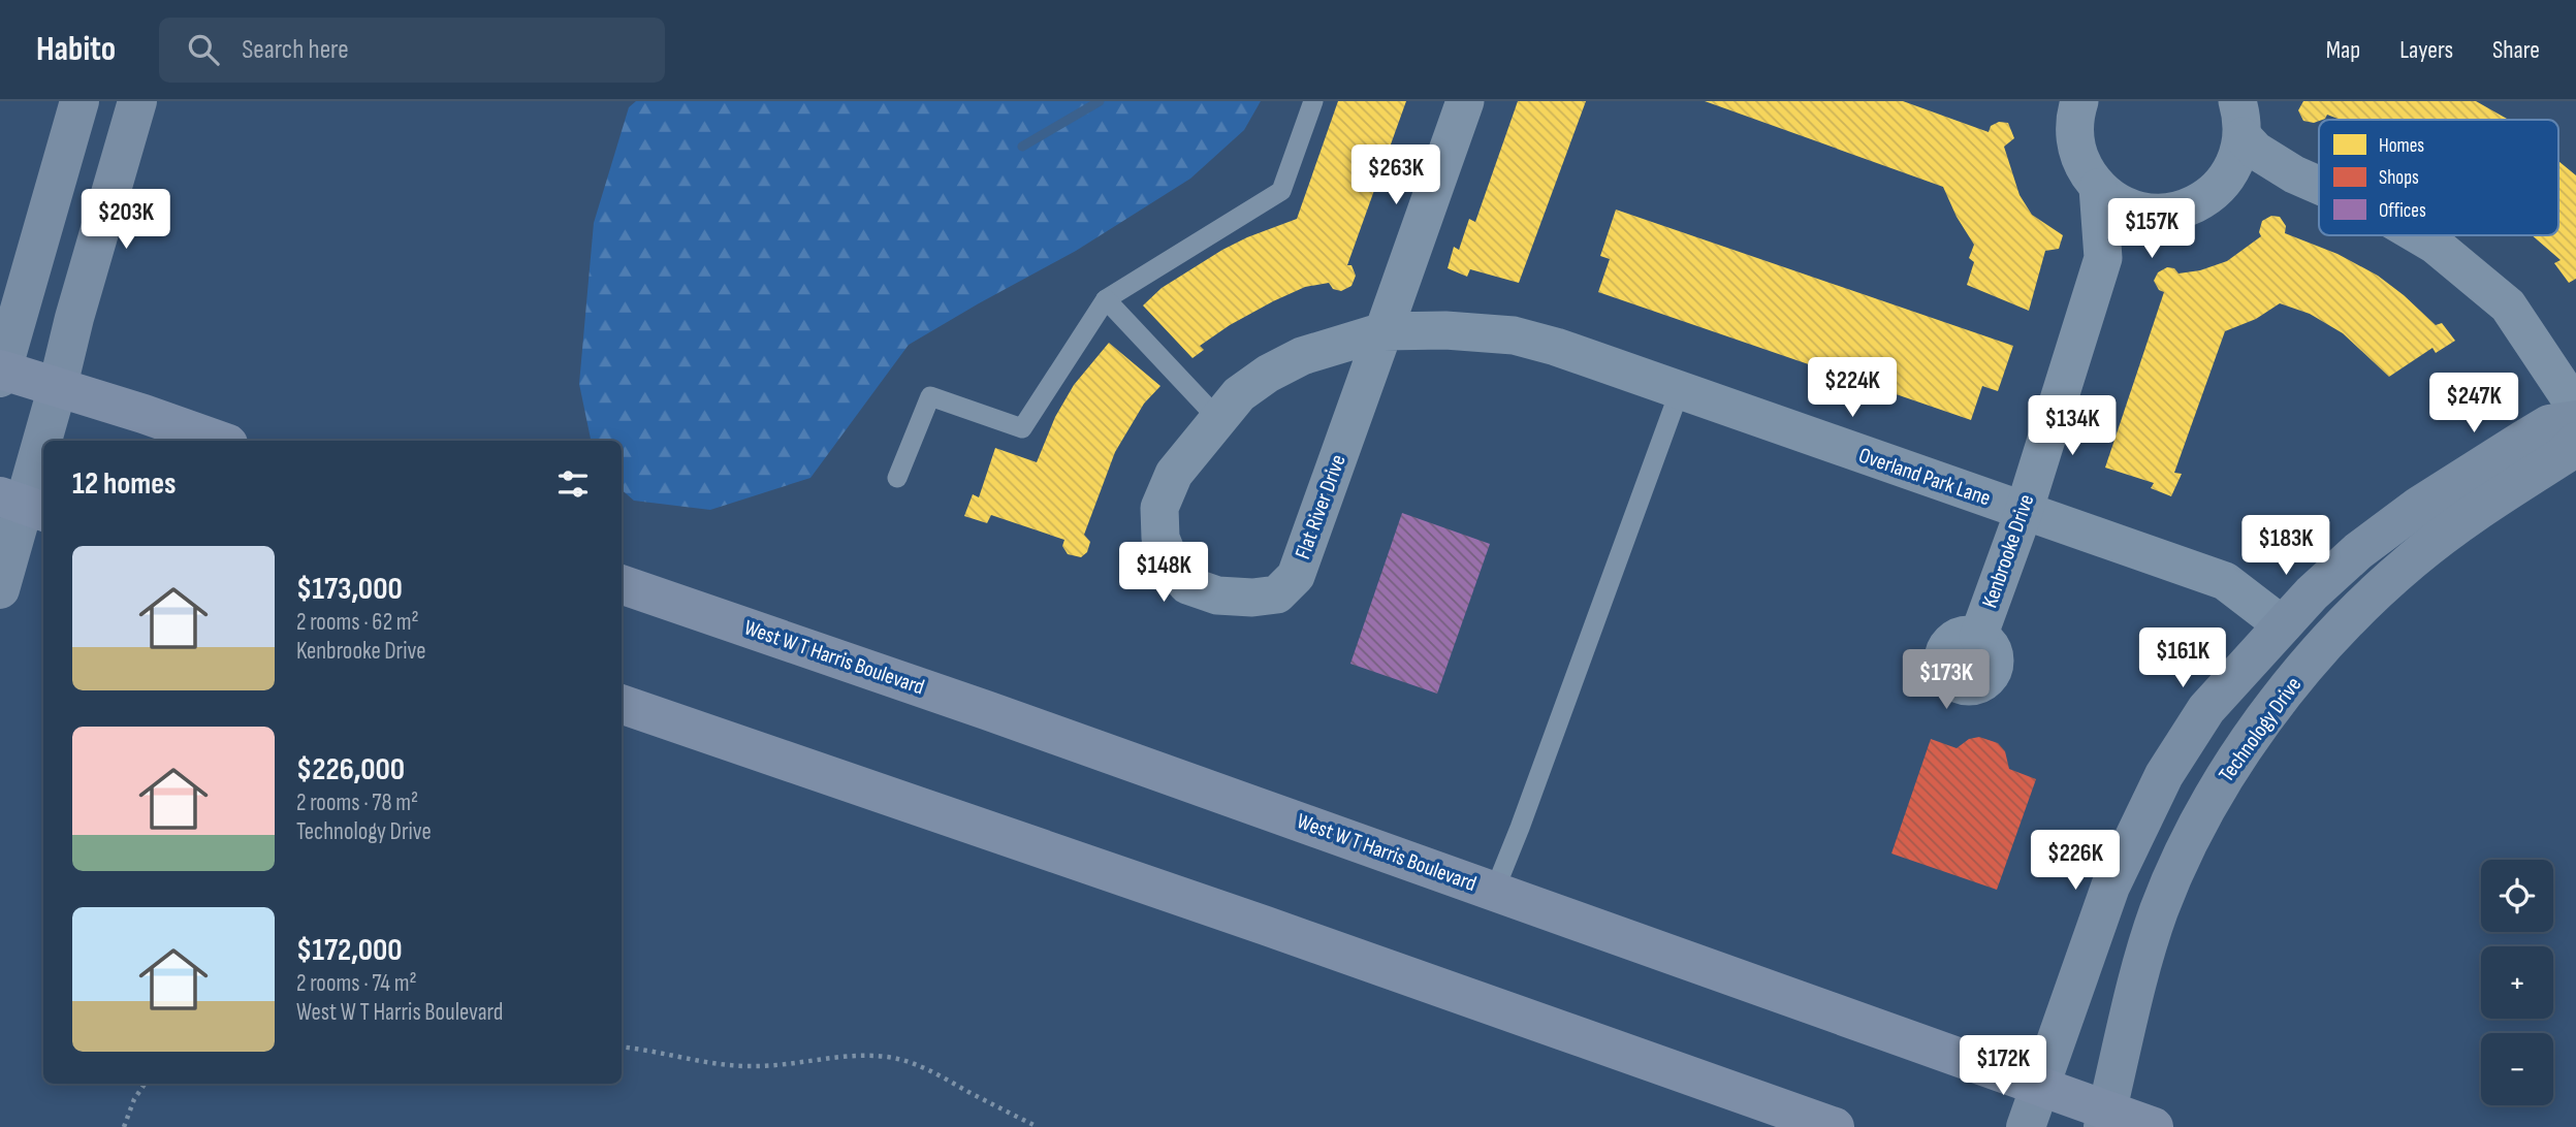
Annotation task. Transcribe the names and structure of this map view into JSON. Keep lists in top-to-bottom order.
{
  "streets": {
    "main road": ["West W T Harris Boulevard"],
    "street": [
      "Overland Park Lane",
      "Flat River Drive",
      "Kenbrooke Drive",
      "Technology Drive"
    ]
  },
  "crossings": [
    ["Overland Park Lane", "Flat River Drive"],
    ["Overland Park Lane", "Kenbrooke Drive"],
    ["West W T Harris Boulevard", "Technology Drive"]
  ],
  "legend": ["Homes", "Shops", "Offices"],
  "page": {
    "header": "Habito",
    "search": "Search here",
    "nav": ["Map", "Layers", "Share"],
    "price": [
      "$263K",
      "$203K",
      "$157K",
      "$224K",
      "$247K",
      "$134K",
      "$183K",
      "$148K",
      "$161K",
      "$173K",
      "$226K",
      "$172K"
    ],
    "heading": "12 homes",
    "list": [
      {
        "name": "$173,000",
        "note": "2 rooms · 62 m² · Kenbrooke Drive"
      },
      {
        "name": "$226,000",
        "note": "2 rooms · 78 m² · Technology Drive"
      },
      {
        "name": "$172,000",
        "note": "2 rooms · 74 m² · West W T Harris Boulevard"
      }
    ],
    "map_buttons": ["+", "−"]
  }
}
